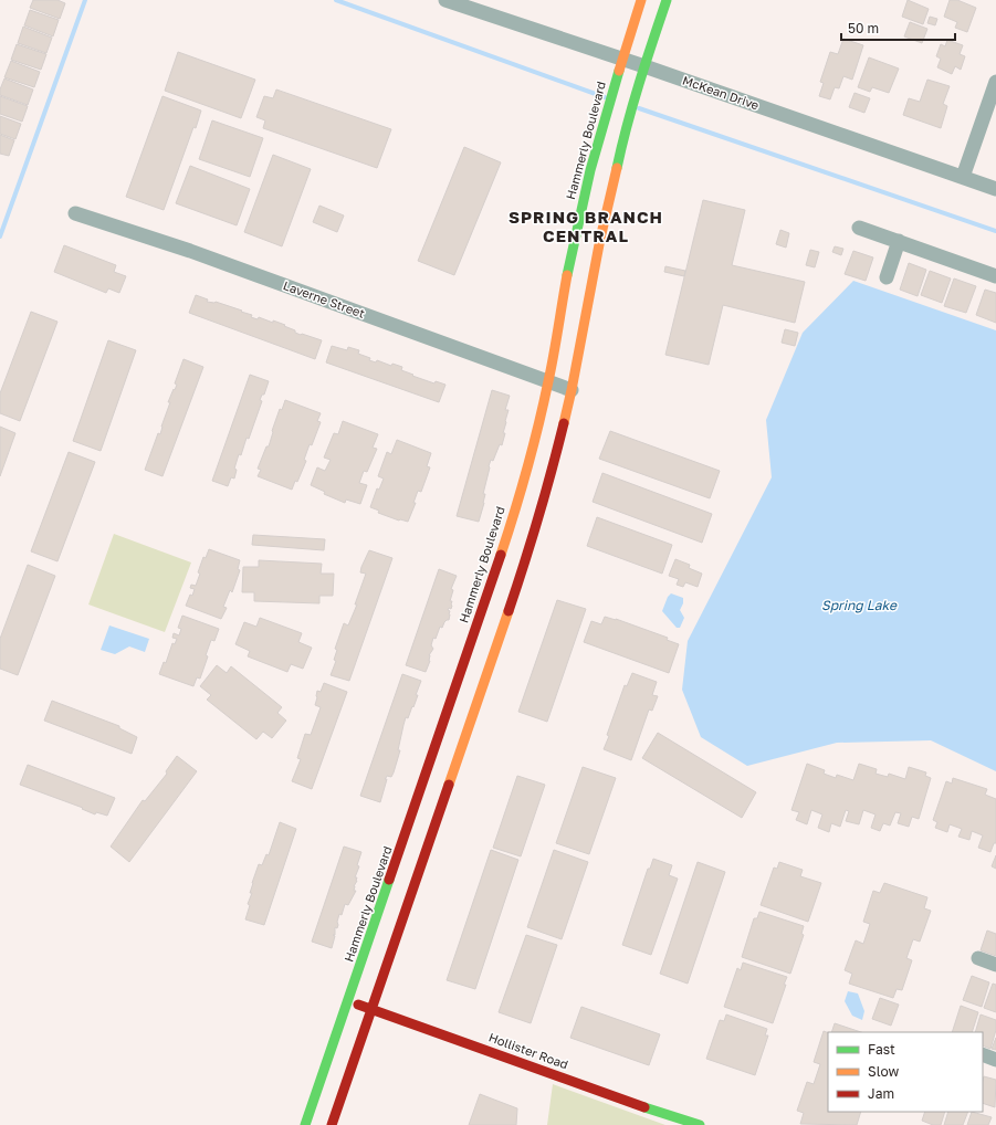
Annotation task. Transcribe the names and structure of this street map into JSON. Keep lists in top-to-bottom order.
{
  "streets": {
    "main road": ["Hammerly Boulevard", "Hollister Road"],
    "street": ["McKean Drive", "Laverne Street"]
  },
  "crossings": [
    ["McKean Drive", "Hammerly Boulevard"],
    ["Hammerly Boulevard", "Laverne Street"],
    ["Hammerly Boulevard", "Hollister Road"]
  ],
  "districts": ["SPRING BRANCH CENTRAL"],
  "water": ["Spring Lake"],
  "legend": ["Fast", "Slow", "Jam"],
  "scale_bar": "50 m"
}
